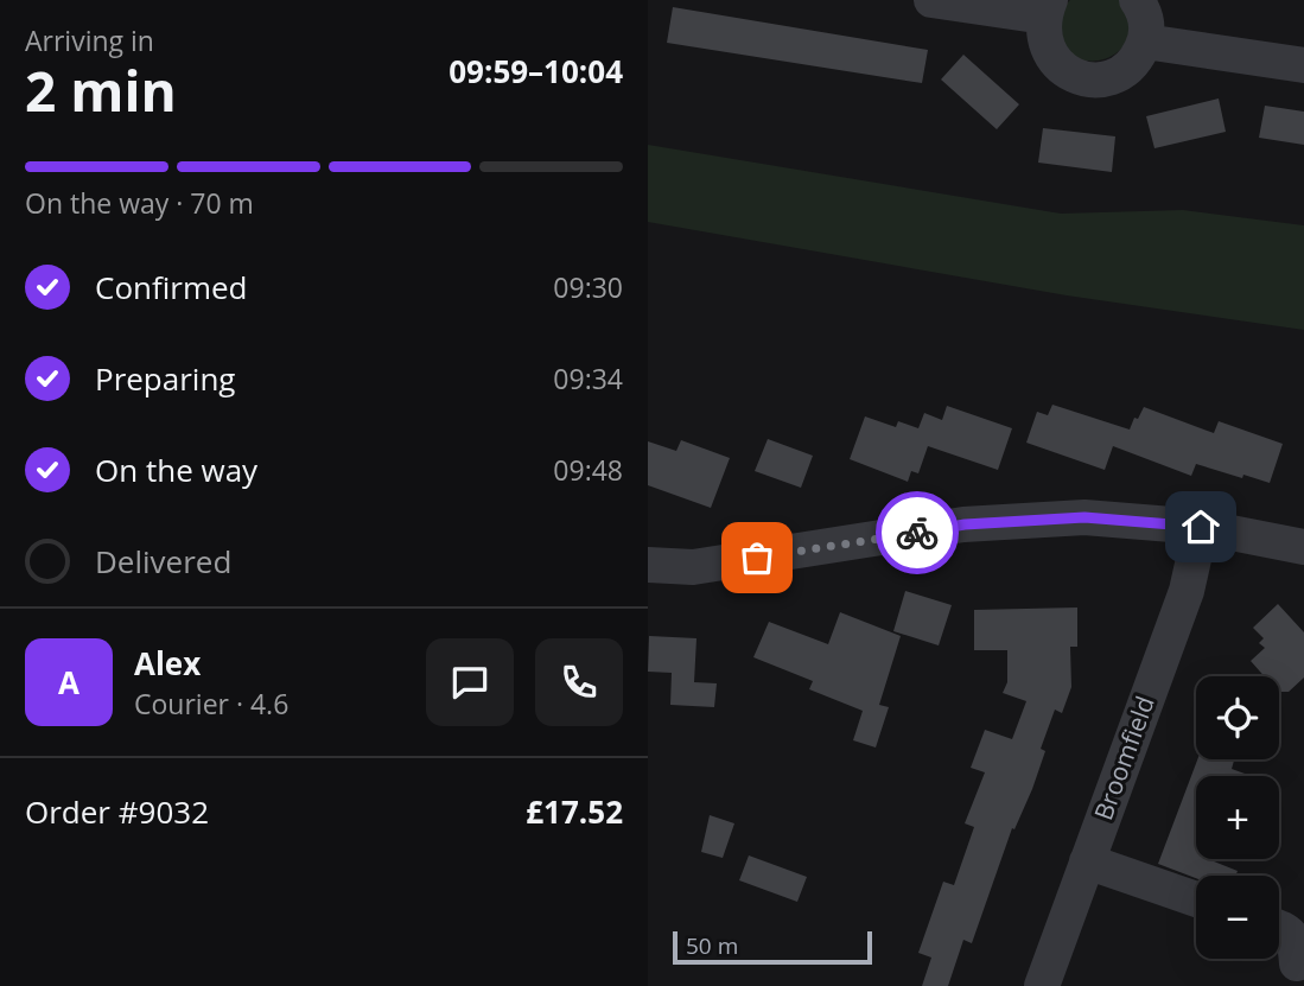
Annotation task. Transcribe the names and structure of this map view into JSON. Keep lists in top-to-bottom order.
{
  "streets": {
    "street": ["Broomfield"]
  },
  "scale_bar": "50 m",
  "page": {
    "heading": ["2 min", "Arriving in", "09:59–10:04"],
    "panel": [
      "Alex",
      "Courier · 4.6",
      "Order #9032",
      "£17.52"
    ],
    "bar": "On the way · 70 m",
    "list": [
      ["Confirmed", "09:30"],
      ["Preparing", "09:34"],
      ["On the way", "09:48"],
      "Delivered"
    ],
    "round": "A",
    "map_buttons": ["+", "−"],
    "scale": "50 m"
  }
}
